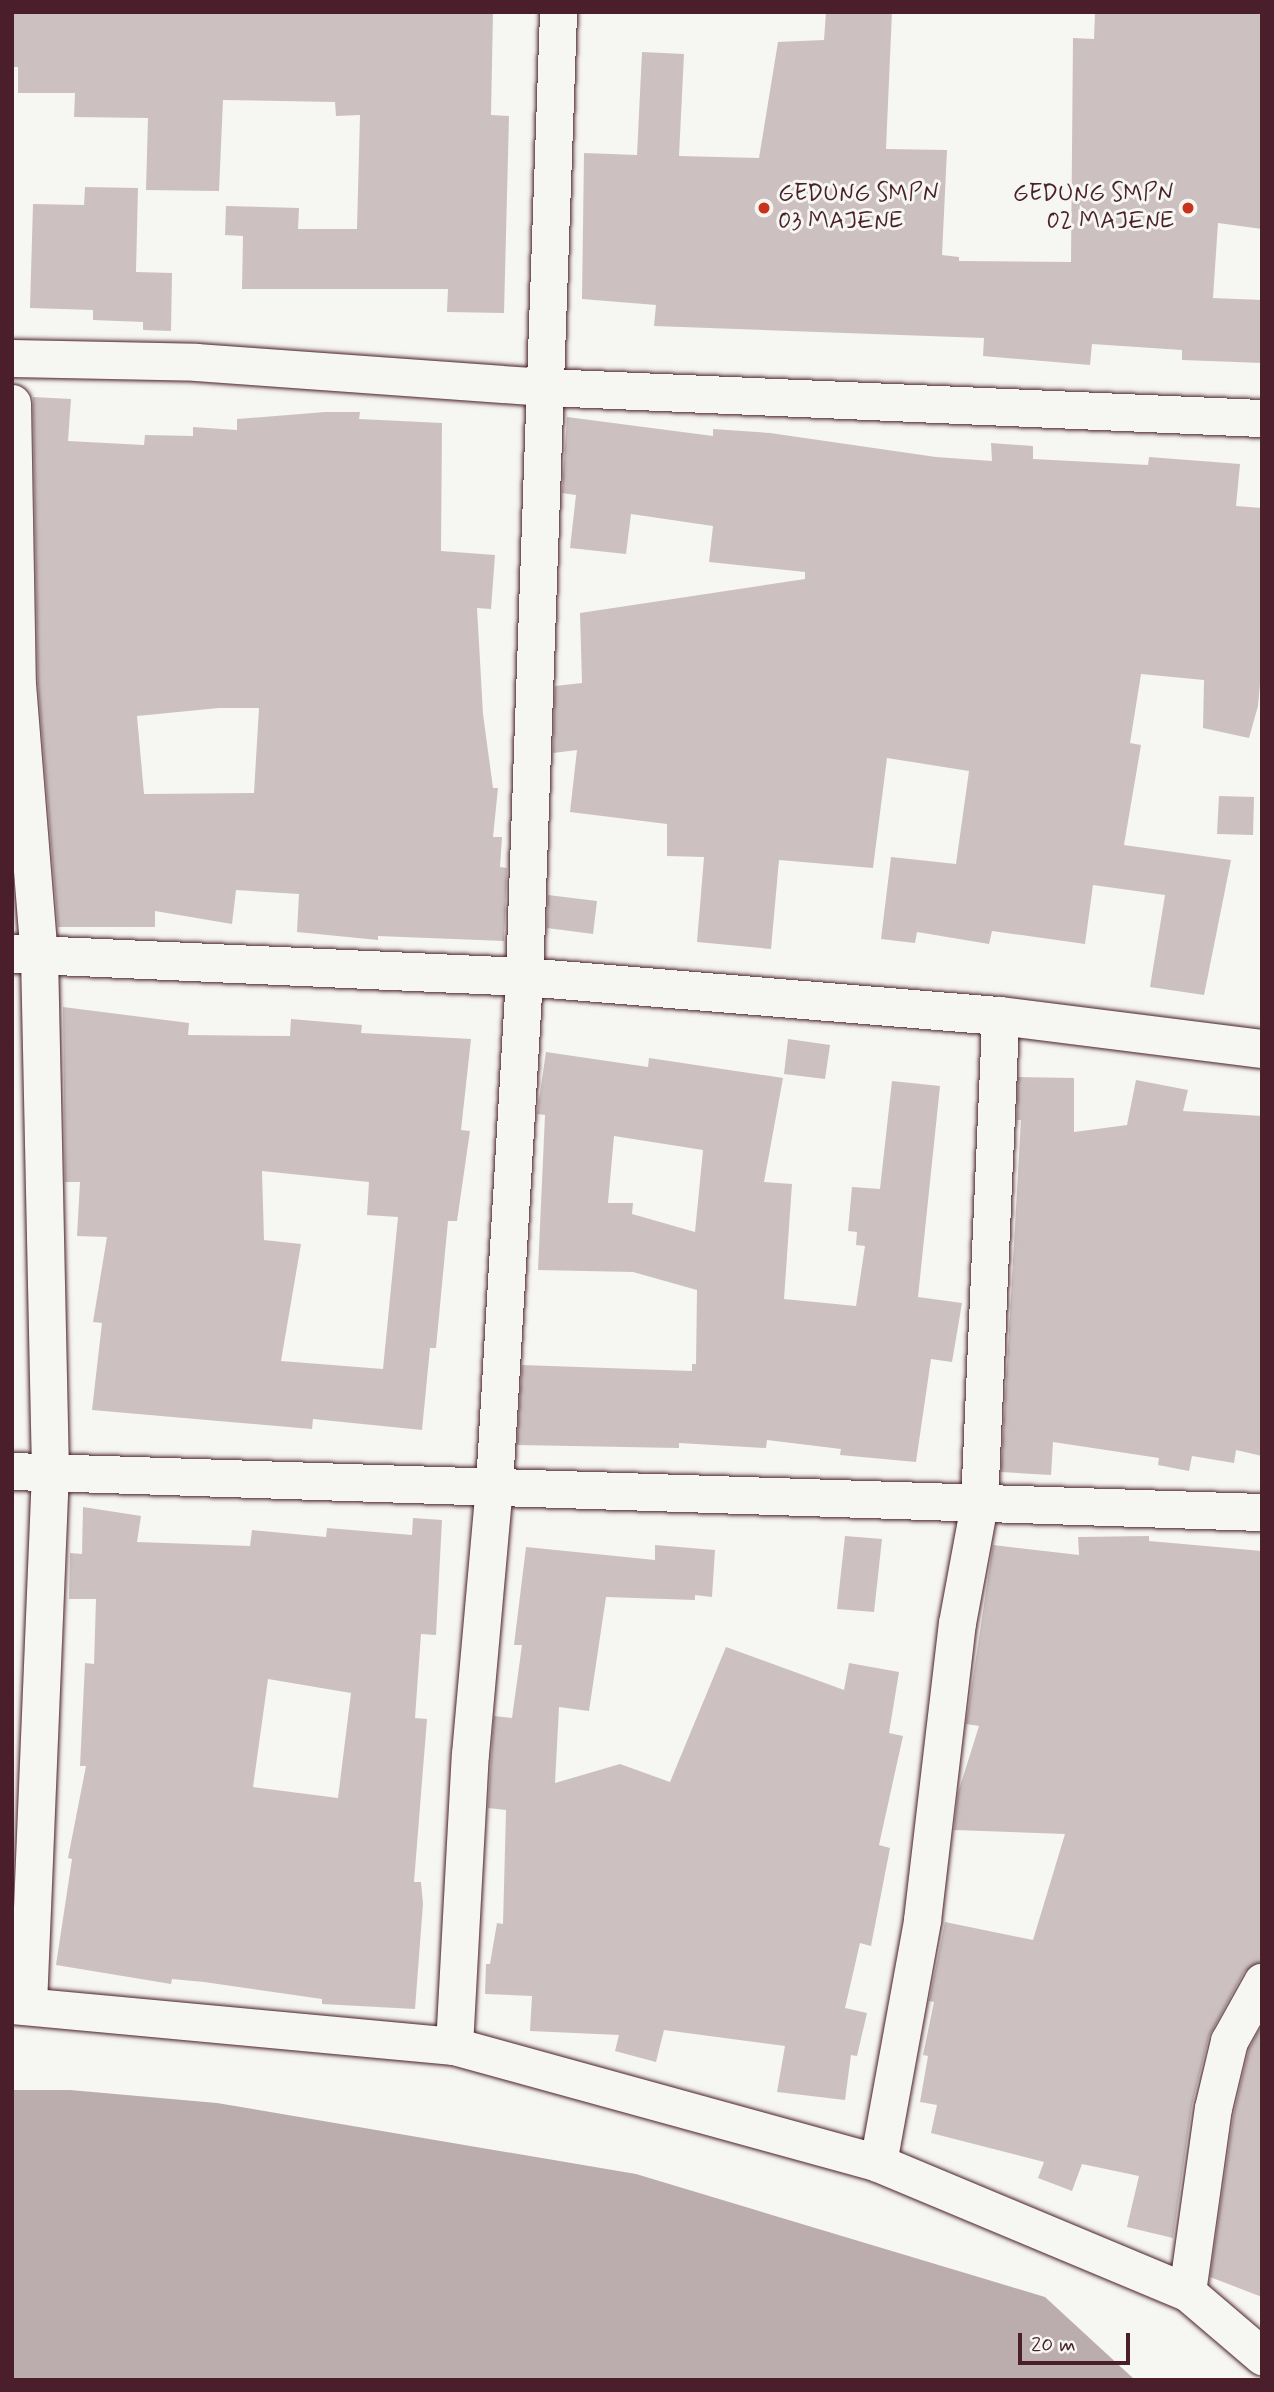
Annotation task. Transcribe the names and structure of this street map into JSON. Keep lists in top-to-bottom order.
{
  "places": ["GEDUNG SMPN 03 MAJENE", "GEDUNG SMPN 02 MAJENE"],
  "scale_bar": "20 m"
}
